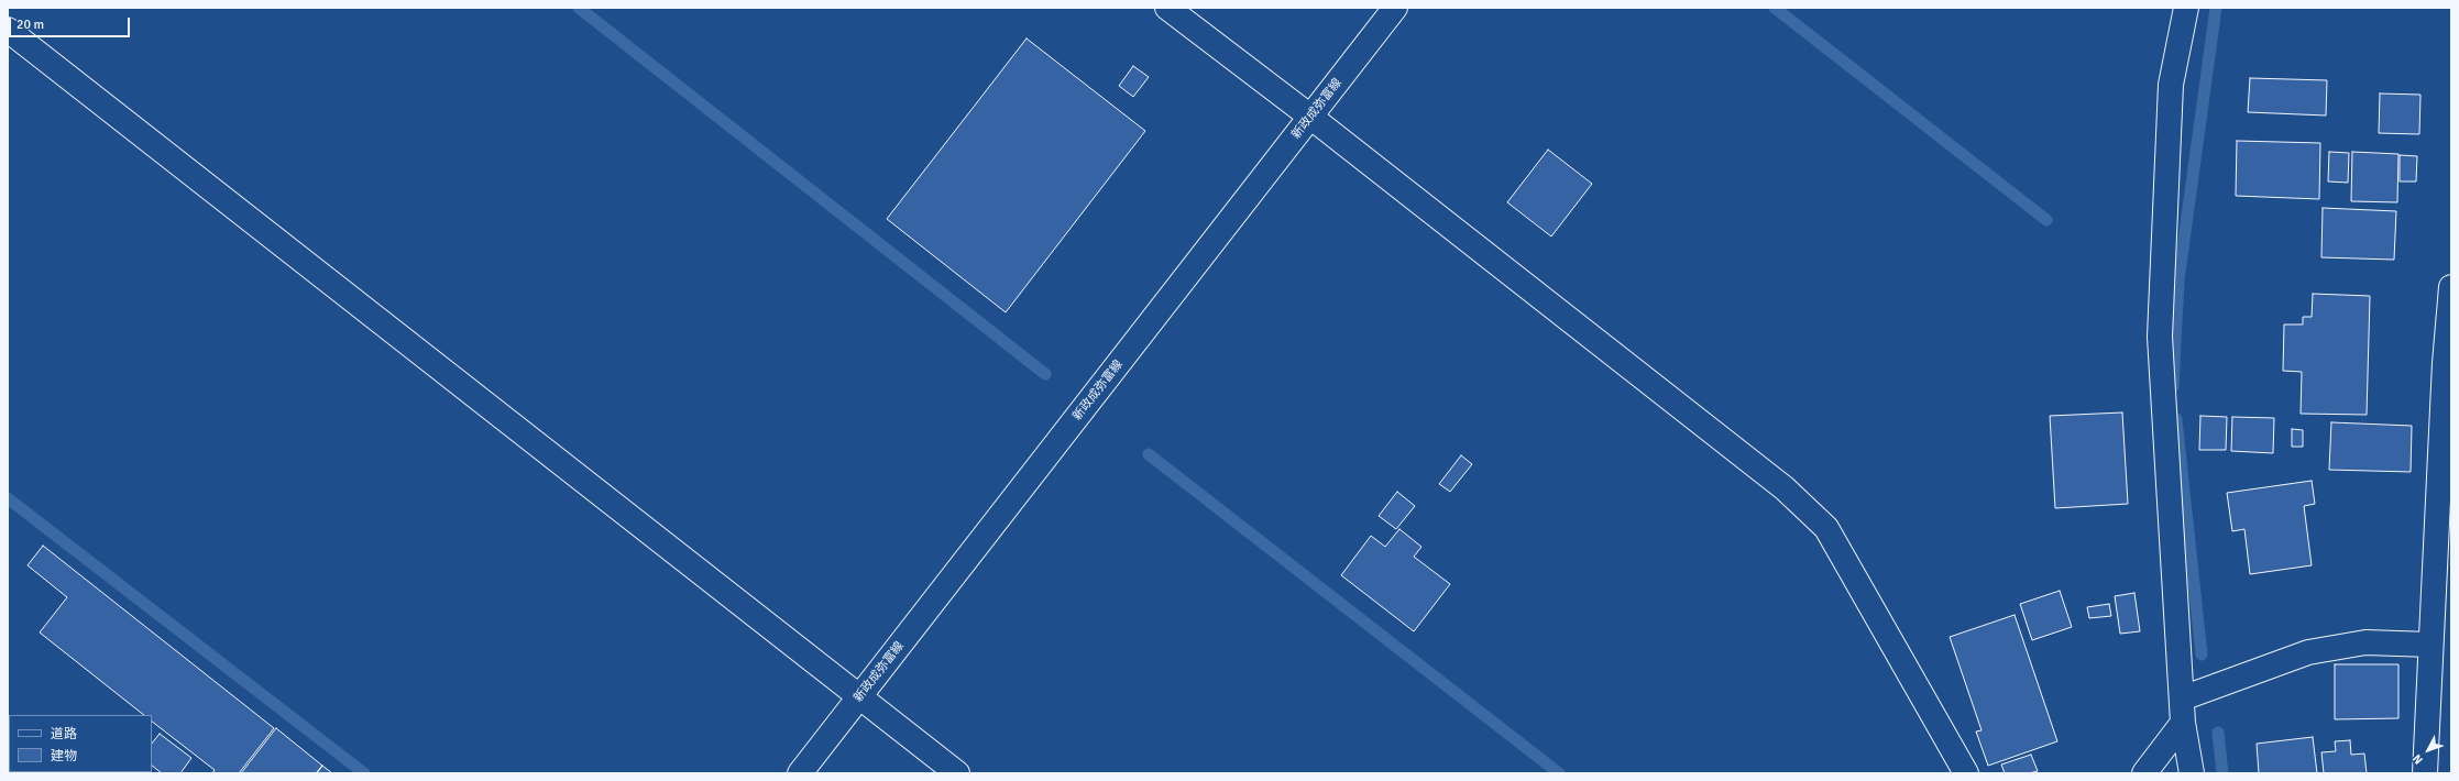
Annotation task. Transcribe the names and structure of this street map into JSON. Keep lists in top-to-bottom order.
{
  "streets": {
    "street": ["新政成弥富線"]
  },
  "legend": ["道路", "建物"],
  "scale_bar": "20 m",
  "north": "bottom left"
}
